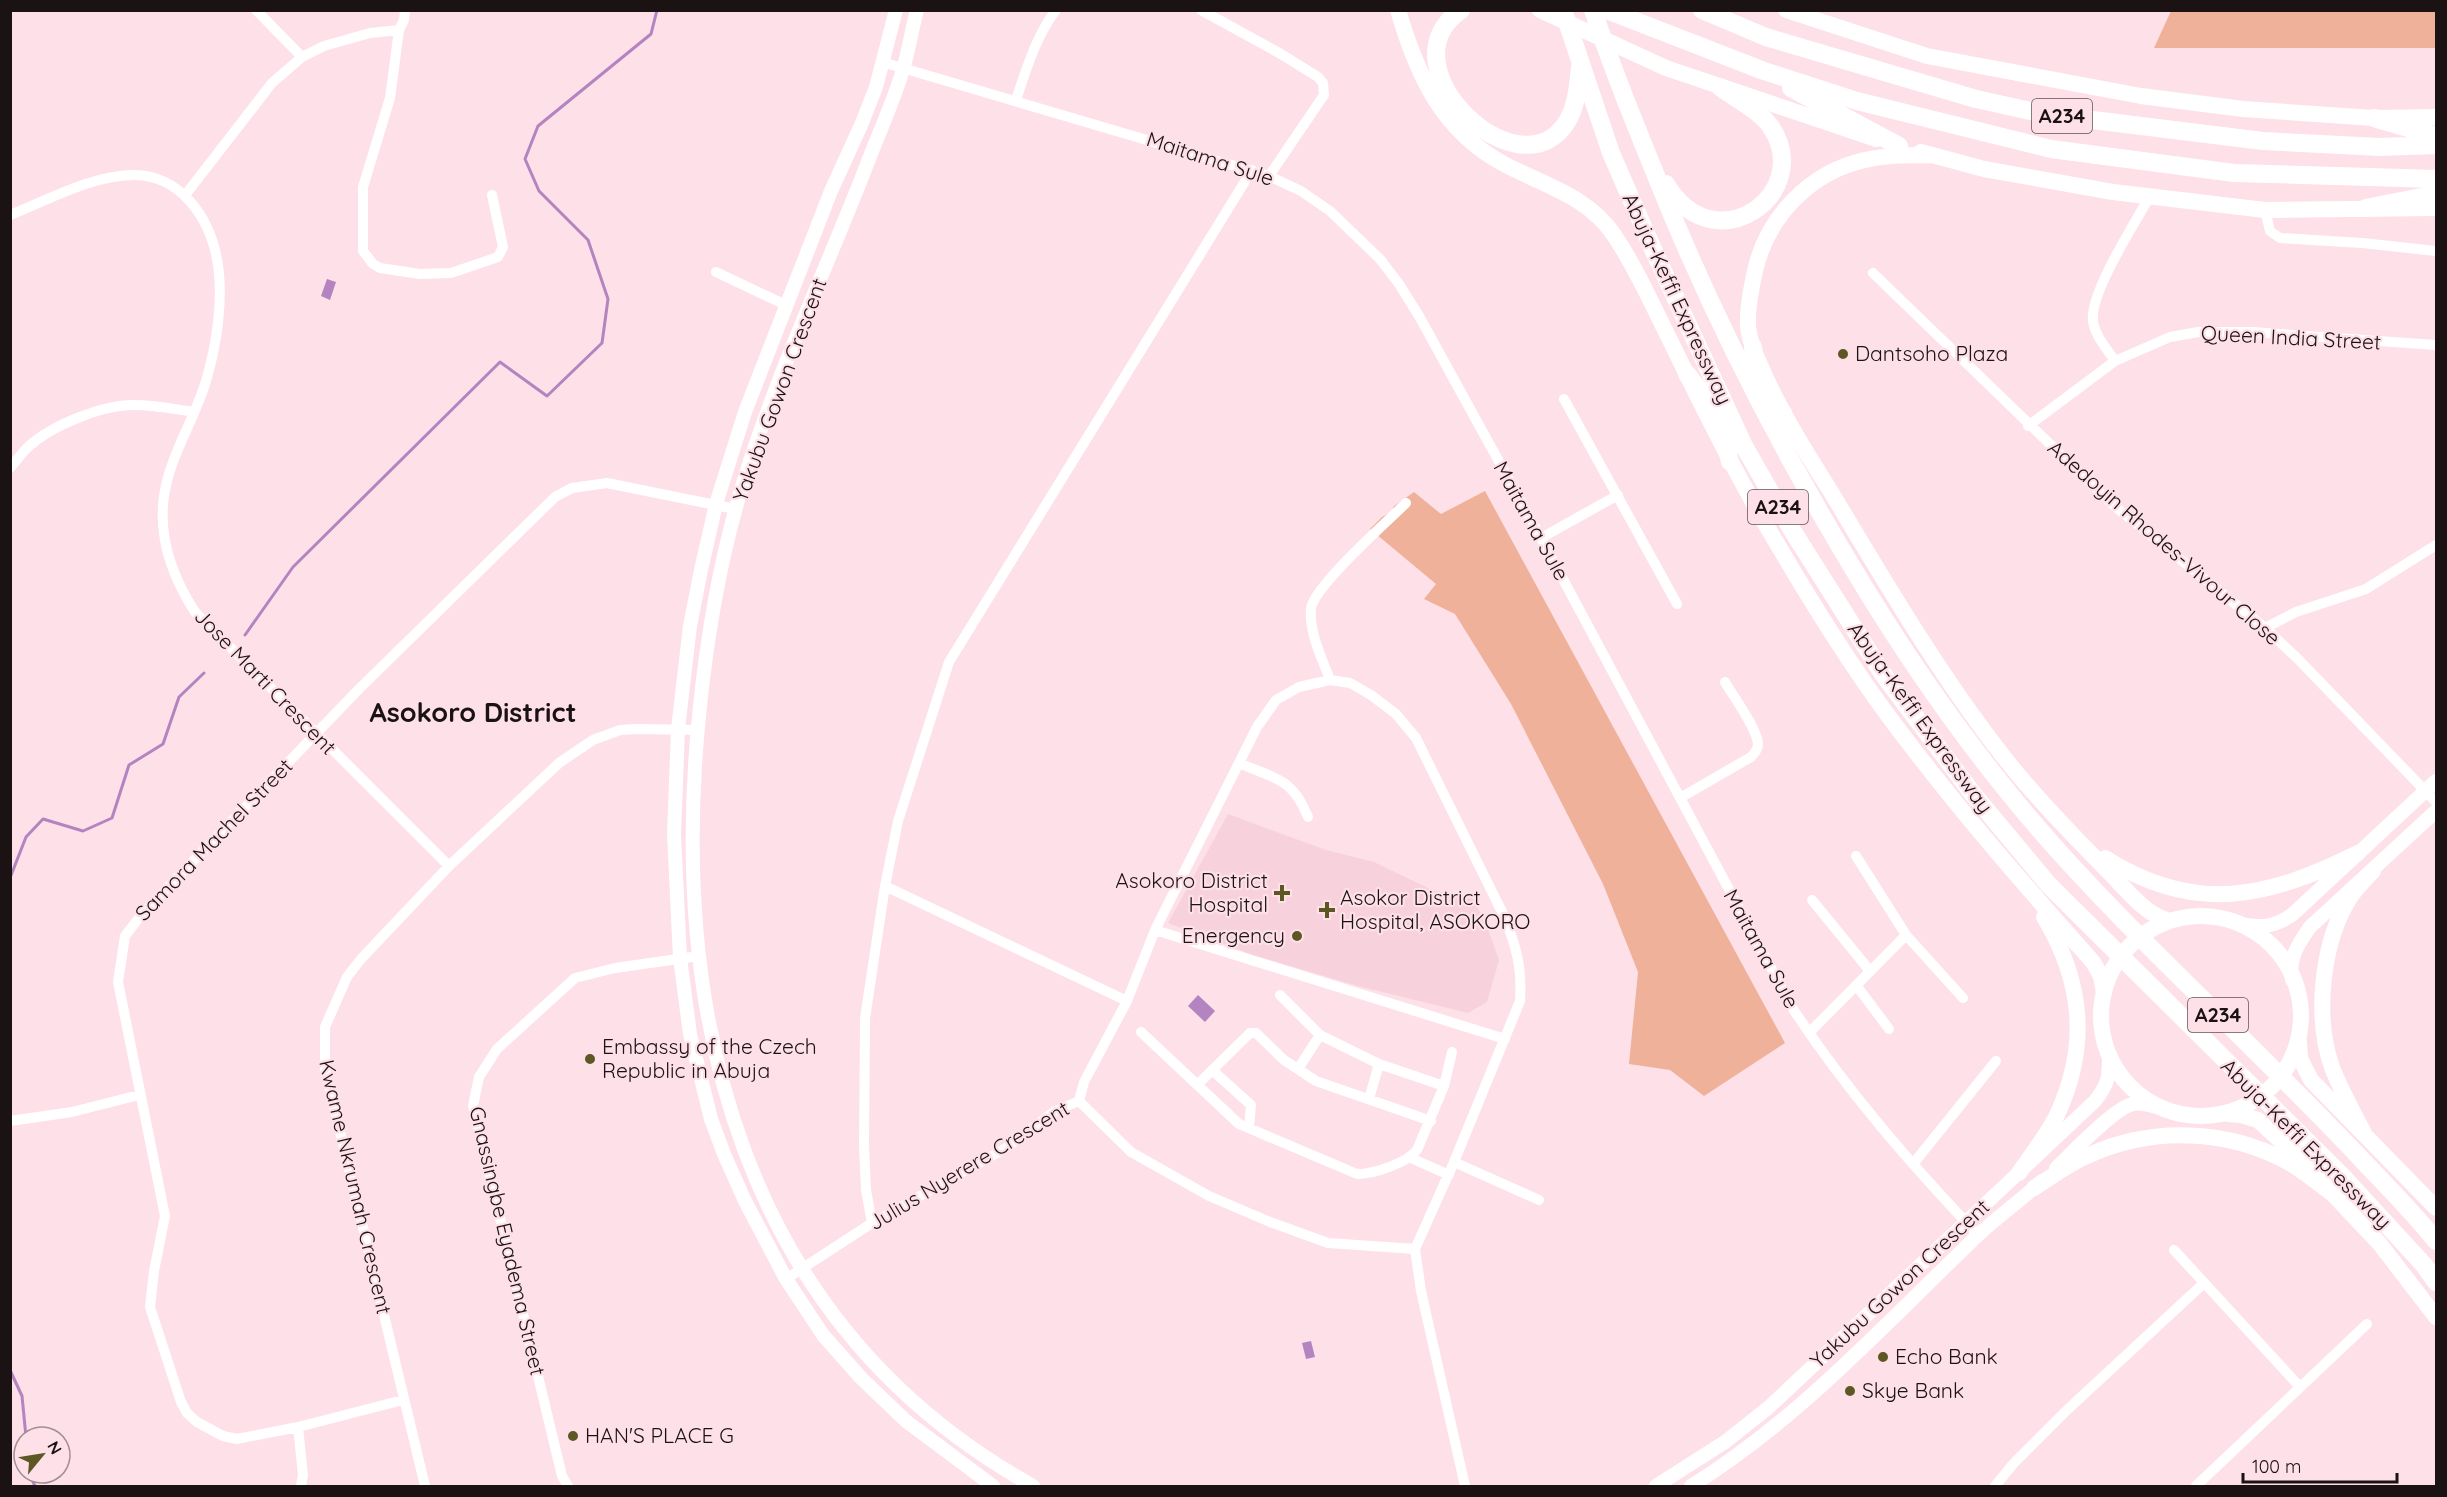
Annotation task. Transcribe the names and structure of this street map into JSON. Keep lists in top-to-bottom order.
{
  "streets": {
    "highway": ["A234", "Abuja-Keffi Expressway"],
    "main road": ["Yakubu Gowon Crescent"],
    "street": [
      "Maitama Sule",
      "Queen India Street",
      "Adedoyin Rhodes-Vivour Close",
      "Jose Marti Crescent",
      "Samora Machel Street",
      "Julius Nyerere Crescent",
      "Kwame Nkrumah Crescent",
      "Gnassingbe Eyadema Street"
    ]
  },
  "crossings": [
    ["Maitama Sule", "Yakubu Gowon Crescent"],
    ["Abuja-Keffi Expressway", "Yakubu Gowon Crescent"],
    ["Queen India Street", "Adedoyin Rhodes-Vivour Close"],
    ["Yakubu Gowon Crescent", "Samora Machel Street"],
    ["Yakubu Gowon Crescent", "Julius Nyerere Crescent"],
    ["Yakubu Gowon Crescent", "Kwame Nkrumah Crescent"],
    ["Yakubu Gowon Crescent", "Gnassingbe Eyadema Street"],
    ["Jose Marti Crescent", "Samora Machel Street"],
    ["Jose Marti Crescent", "Kwame Nkrumah Crescent"],
    ["Samora Machel Street", "Kwame Nkrumah Crescent"]
  ],
  "districts": ["Asokoro District"],
  "places": {
    "other": [
      "Dantsoho Plaza",
      "Energency",
      "Embassy of the Czech Republic in Abuja",
      "Echo Bank",
      "Skye Bank",
      "HAN'S PLACE G"
    ],
    "health": ["Asokoro District Hospital", "Asokor District Hospital, ASOKORO"]
  },
  "scale_bar": "100 m",
  "north": "top right"
}
